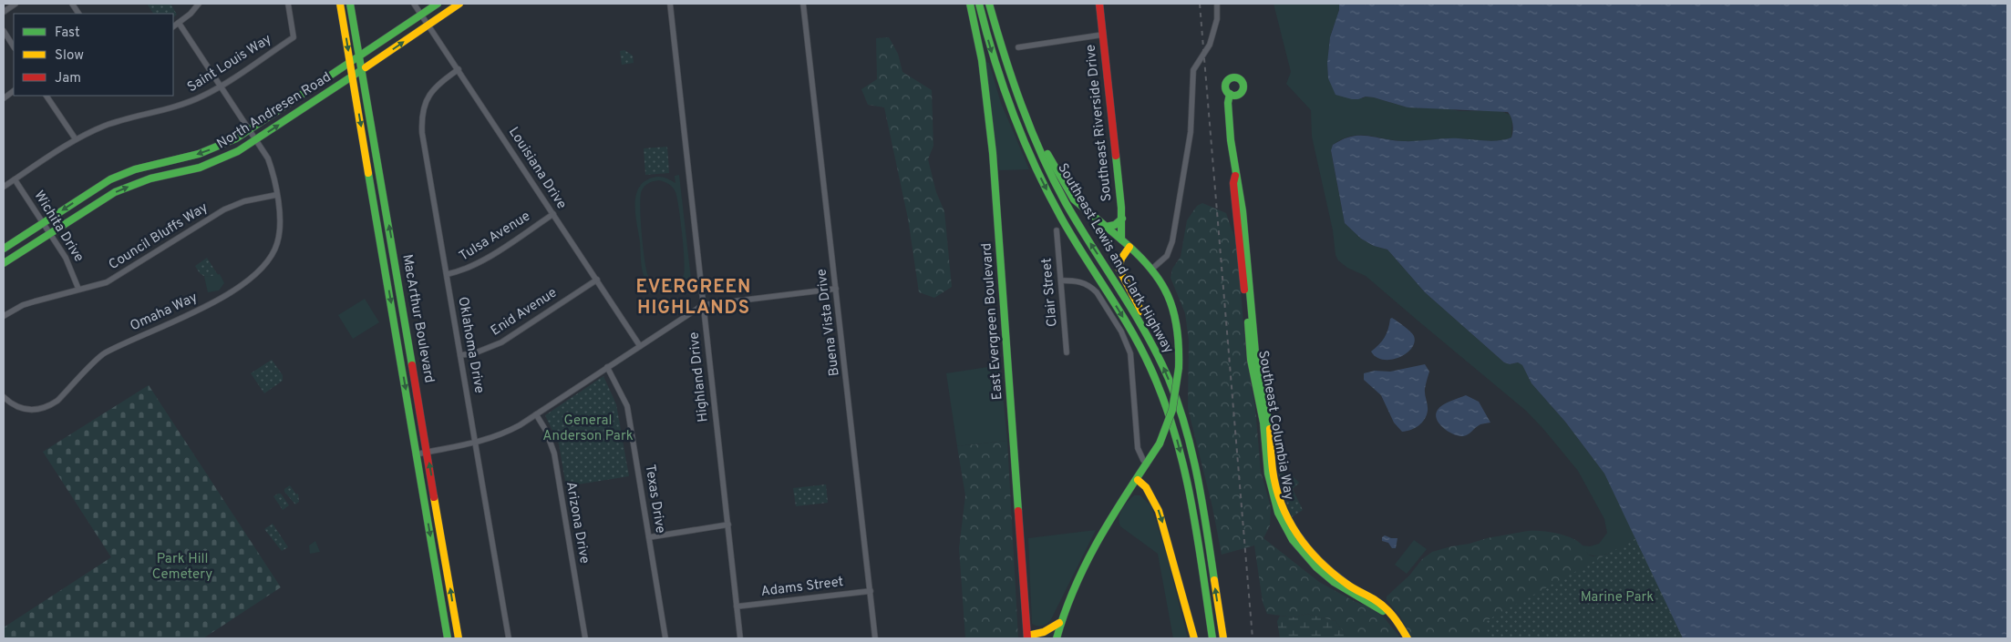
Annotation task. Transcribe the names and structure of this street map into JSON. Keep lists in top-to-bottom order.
{
  "streets": {
    "main road": [
      "North Andresen Road",
      "Southeast Riverside Drive",
      "Southeast Lewis and Clark Highway",
      "MacArthur Boulevard",
      "East Evergreen Boulevard",
      "Southeast Columbia Way"
    ],
    "street": [
      "Saint Louis Way",
      "Louisiana Drive",
      "Wichita Drive",
      "Council Bluffs Way",
      "Tulsa Avenue",
      "Clair Street",
      "Omaha Way",
      "Enid Avenue",
      "Buena Vista Drive",
      "Oklahoma Drive",
      "Highland Drive",
      "Texas Drive",
      "Arizona Drive",
      "Adams Street"
    ]
  },
  "crossings": [
    ["Saint Louis Way", "Wichita Drive"],
    ["Saint Louis Way", "Omaha Way"],
    ["North Andresen Road", "Louisiana Drive"],
    ["North Andresen Road", "Wichita Drive"],
    ["North Andresen Road", "Omaha Way"],
    ["North Andresen Road", "MacArthur Boulevard"],
    ["Louisiana Drive", "Tulsa Avenue"],
    ["Louisiana Drive", "Enid Avenue"],
    ["Louisiana Drive", "Oklahoma Drive"],
    ["Wichita Drive", "Council Bluffs Way"],
    ["Council Bluffs Way", "Omaha Way"],
    ["Tulsa Avenue", "Oklahoma Drive"],
    ["Enid Avenue", "Oklahoma Drive"],
    ["Buena Vista Drive", "Adams Street"],
    ["Highland Drive", "Adams Street"]
  ],
  "districts": ["EVERGREEN HIGHLANDS"],
  "parks": ["General Anderson Park", "Park Hill Cemetery", "Marine Park"],
  "legend": ["Fast", "Slow", "Jam"]
}
